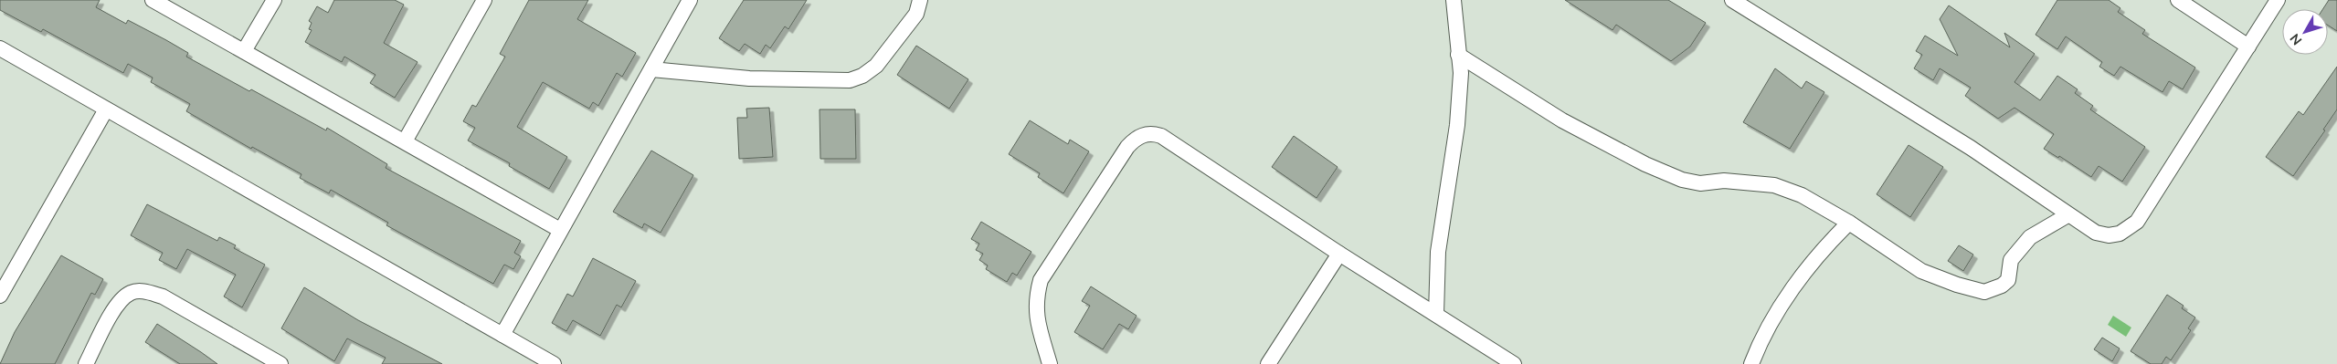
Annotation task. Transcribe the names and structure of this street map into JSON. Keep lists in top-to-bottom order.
{
  "north": "bottom left"
}
